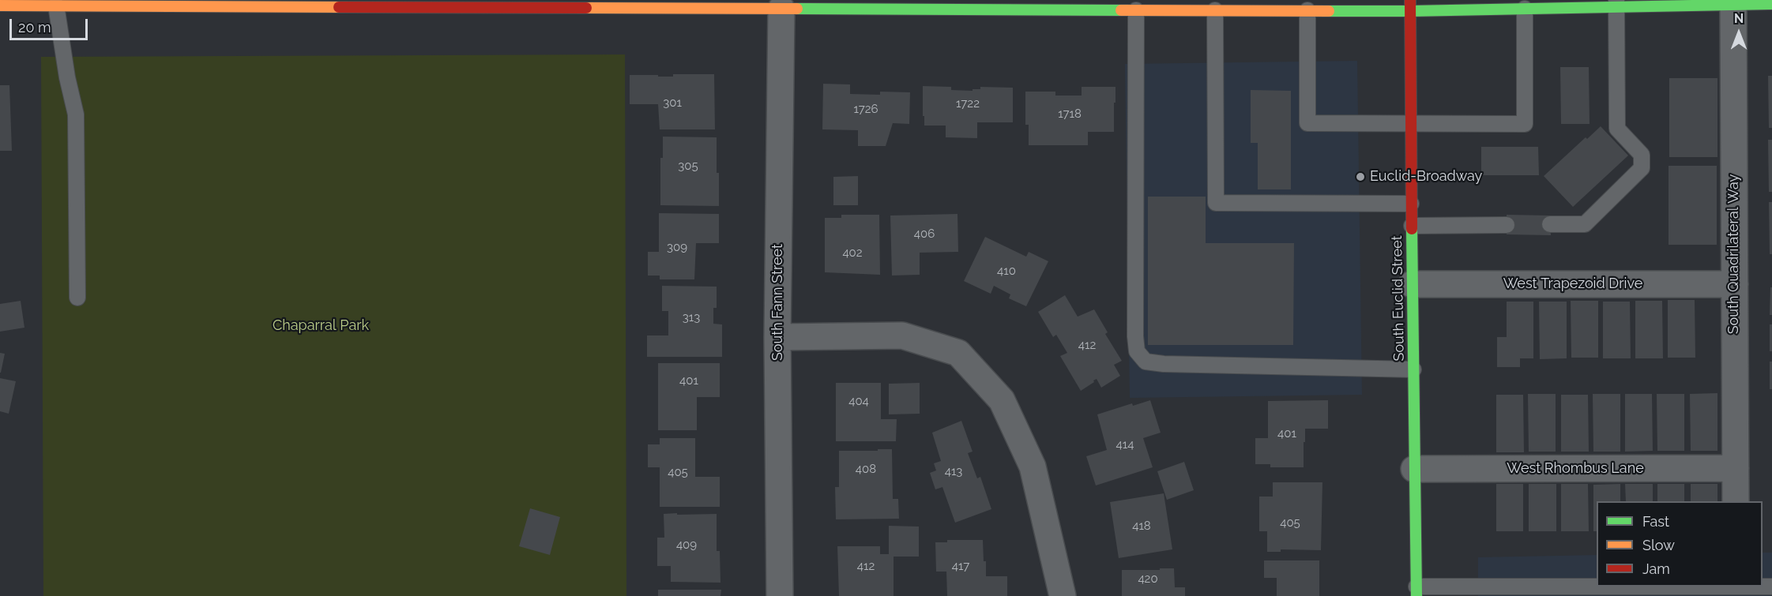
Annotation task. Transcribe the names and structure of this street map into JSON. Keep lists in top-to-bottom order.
{
  "streets": {
    "main road": ["South Euclid Street"],
    "street": [
      "South Quadrilateral Way",
      "West Trapezoid Drive",
      "South Fann Street",
      "West Rhombus Lane"
    ]
  },
  "crossings": [
    ["South Quadrilateral Way", "West Trapezoid Drive"],
    ["South Quadrilateral Way", "West Rhombus Lane"],
    ["West Trapezoid Drive", "South Euclid Street"],
    ["South Euclid Street", "West Rhombus Lane"]
  ],
  "parks": ["Chaparral Park"],
  "places": ["Euclid-Broadway"],
  "house_numbers": [
    "301",
    "1722",
    "1726",
    "1718",
    "305",
    "406",
    "309",
    "402",
    "410",
    "313",
    "412",
    "401",
    "404",
    "401",
    "414",
    "408",
    "413",
    "405",
    "405",
    "418",
    "409",
    "412",
    "417",
    "420"
  ],
  "legend": ["Fast", "Slow", "Jam"],
  "scale_bar": "20 m",
  "north": "top"
}
